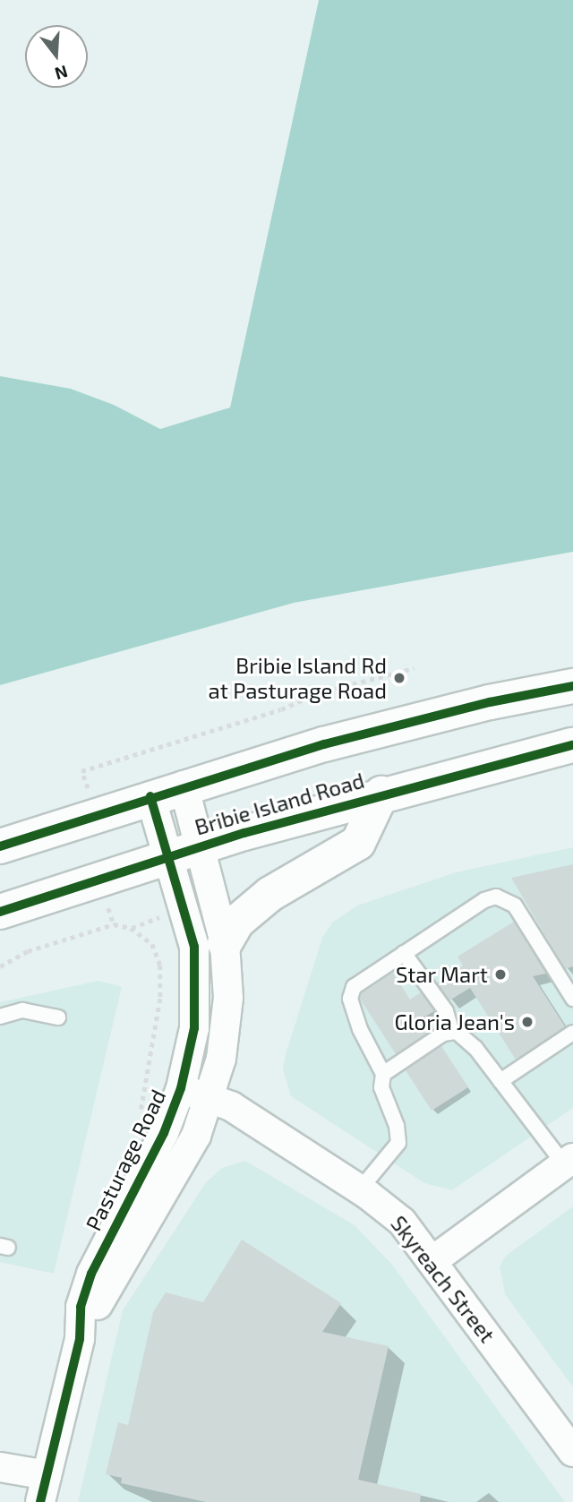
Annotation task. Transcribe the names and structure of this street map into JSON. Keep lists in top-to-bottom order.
{
  "streets": {
    "main road": ["Bribie Island Road"],
    "street": ["Pasturage Road", "Skyreach Street"]
  },
  "crossings": [
    ["Bribie Island Road", "Pasturage Road"],
    ["Pasturage Road", "Skyreach Street"]
  ],
  "places": ["Bribie Island Rd at Pasturage Road", "Star Mart", "Gloria Jean's"],
  "north": "bottom"
}
